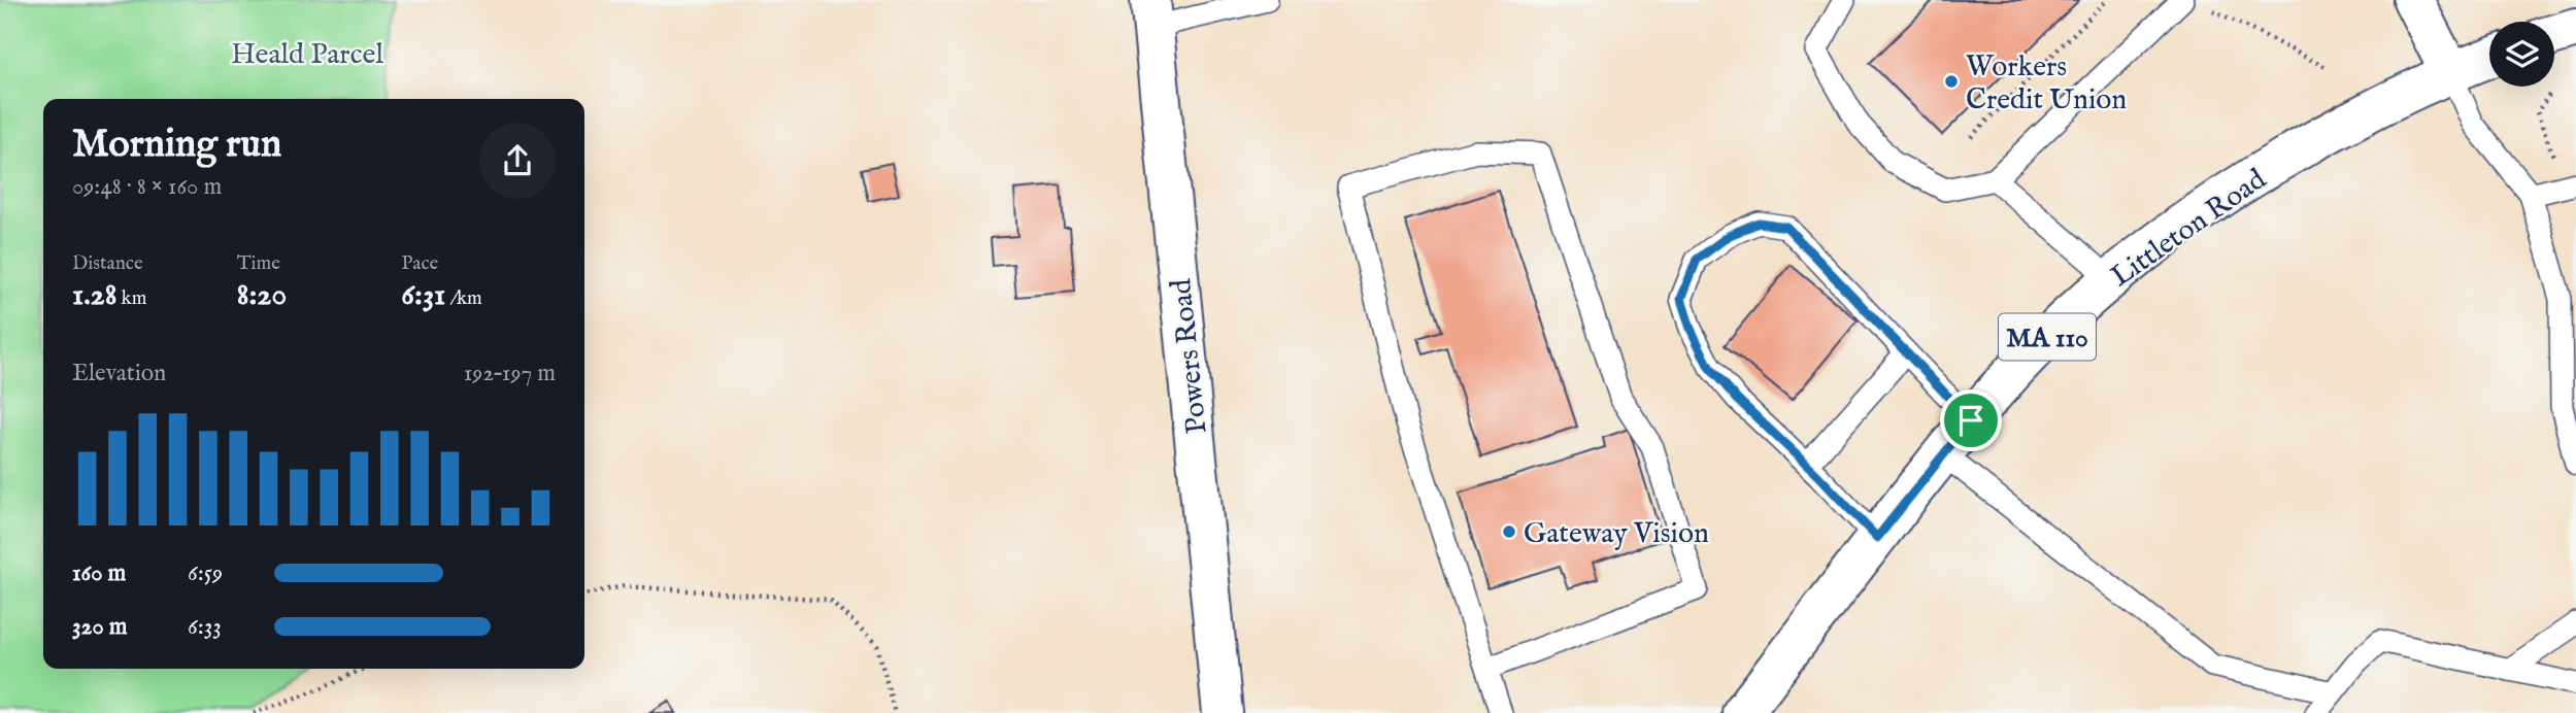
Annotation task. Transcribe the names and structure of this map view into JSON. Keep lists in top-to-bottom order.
{
  "streets": {
    "main road": ["Littleton Road", "MA 110", "Powers Road"]
  },
  "parks": ["Heald Parcel"],
  "places": ["Workers Credit Union", "Gateway Vision"],
  "page": {
    "heading": ["Morning run", "09:48 · 8 × 160 m"],
    "stats": [
      ["Distance", "1.28 km"],
      ["Time", "8:20"],
      ["Pace", "6:31 /km"]
    ],
    "chart": ["Elevation", "192–197 m"],
    "list": [
      {
        "name": "160 m",
        "note": "6:59"
      },
      {
        "name": "320 m",
        "note": "6:33"
      }
    ]
  }
}
